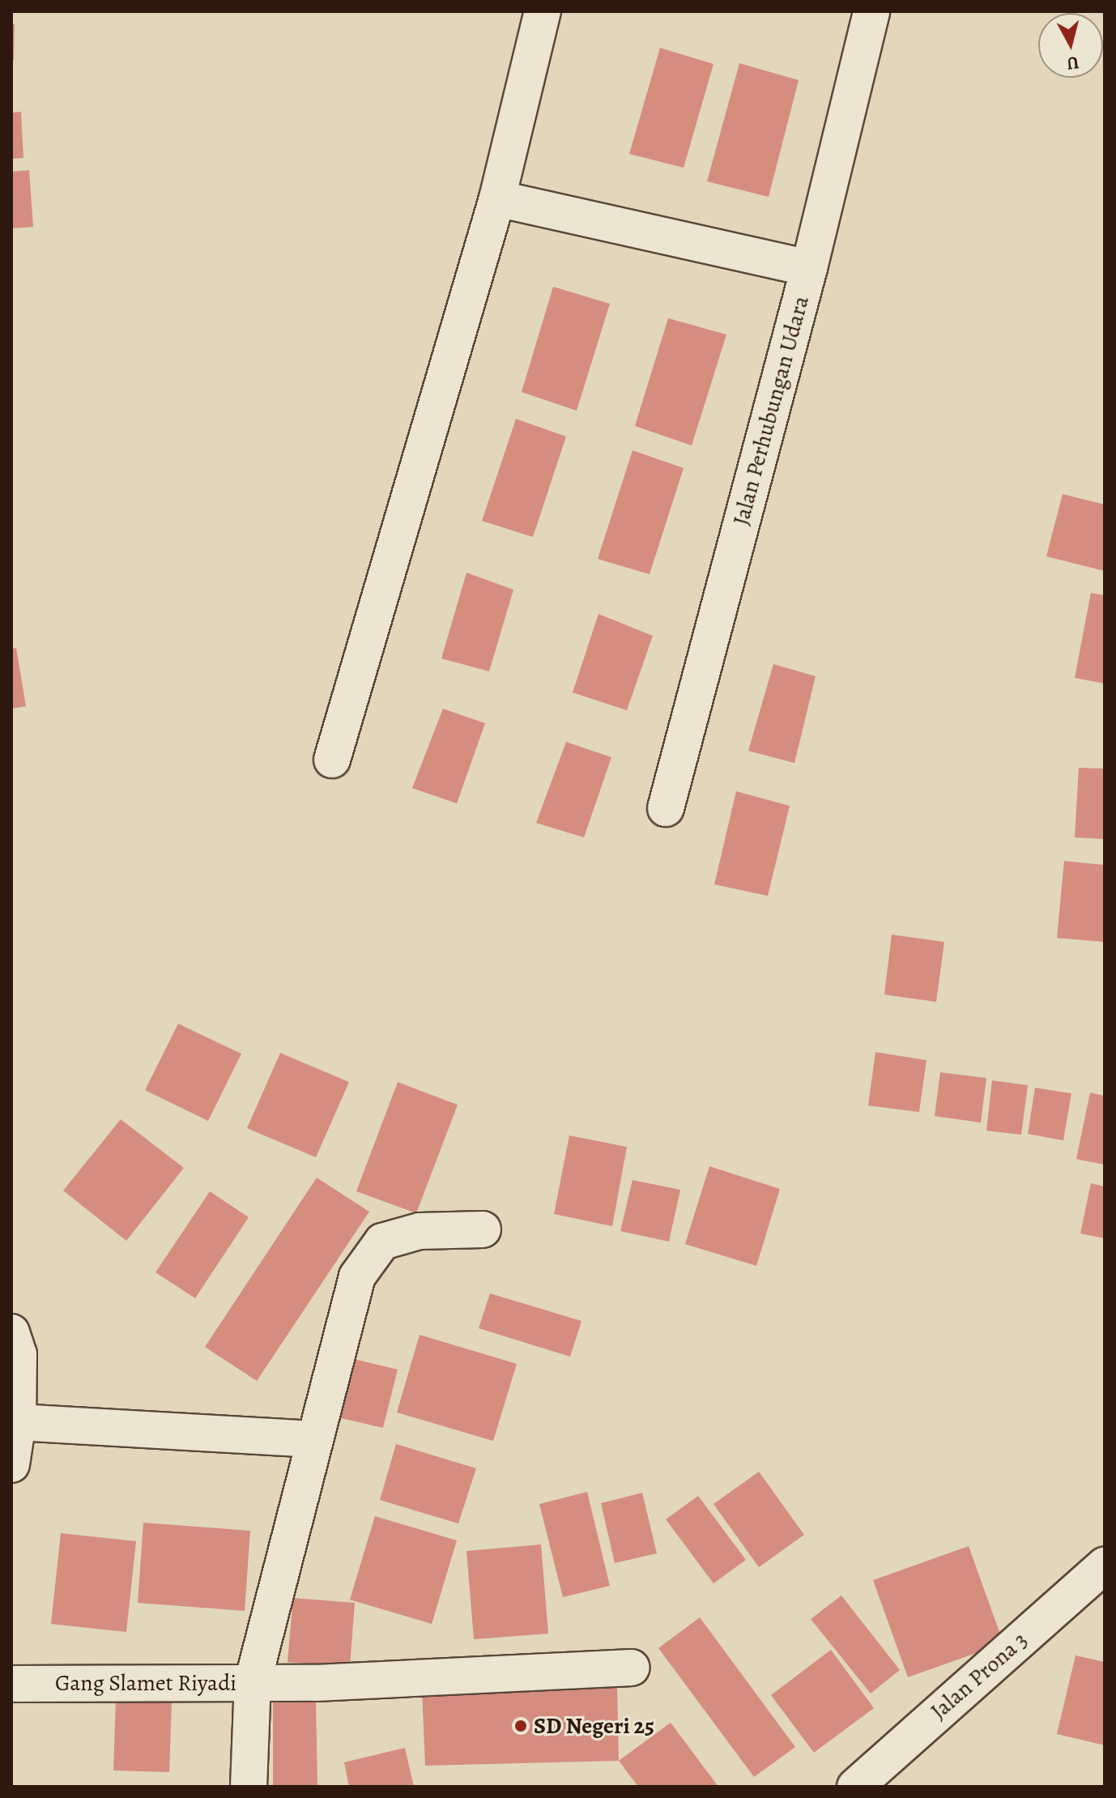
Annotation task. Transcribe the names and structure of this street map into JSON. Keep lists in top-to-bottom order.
{
  "streets": {
    "street": ["Jalan Perhubungan Udara", "Jalan Prona 3", "Gang Slamet Riyadi"]
  },
  "places": ["SD Negeri 25"],
  "north": "bottom"
}
